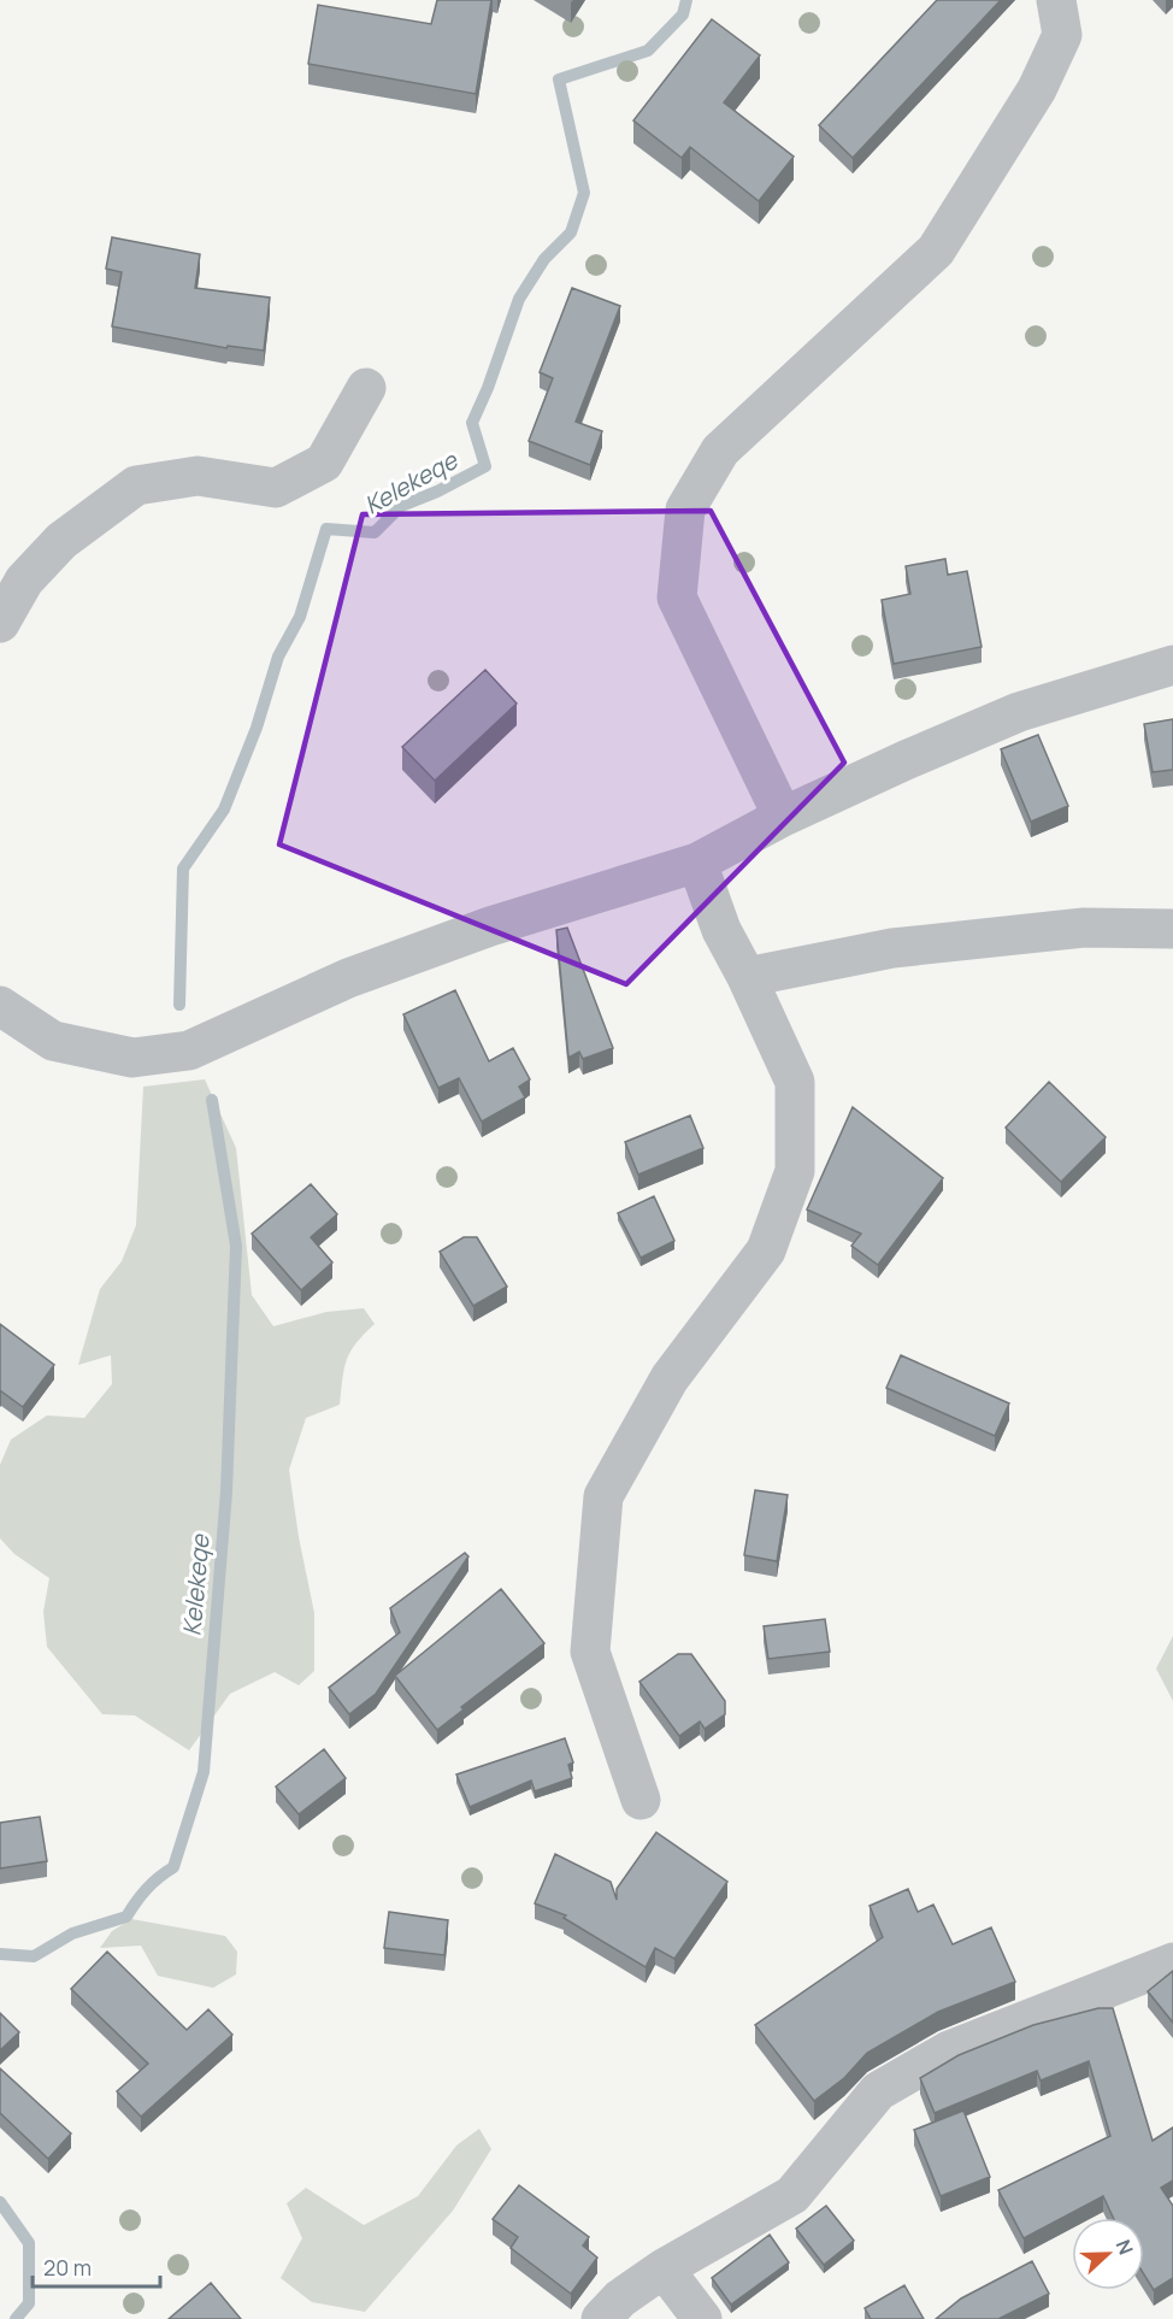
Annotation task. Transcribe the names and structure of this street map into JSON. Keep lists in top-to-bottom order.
{
  "water": ["Kelekeqe"],
  "scale_bar": "20 m",
  "north": "right"
}
